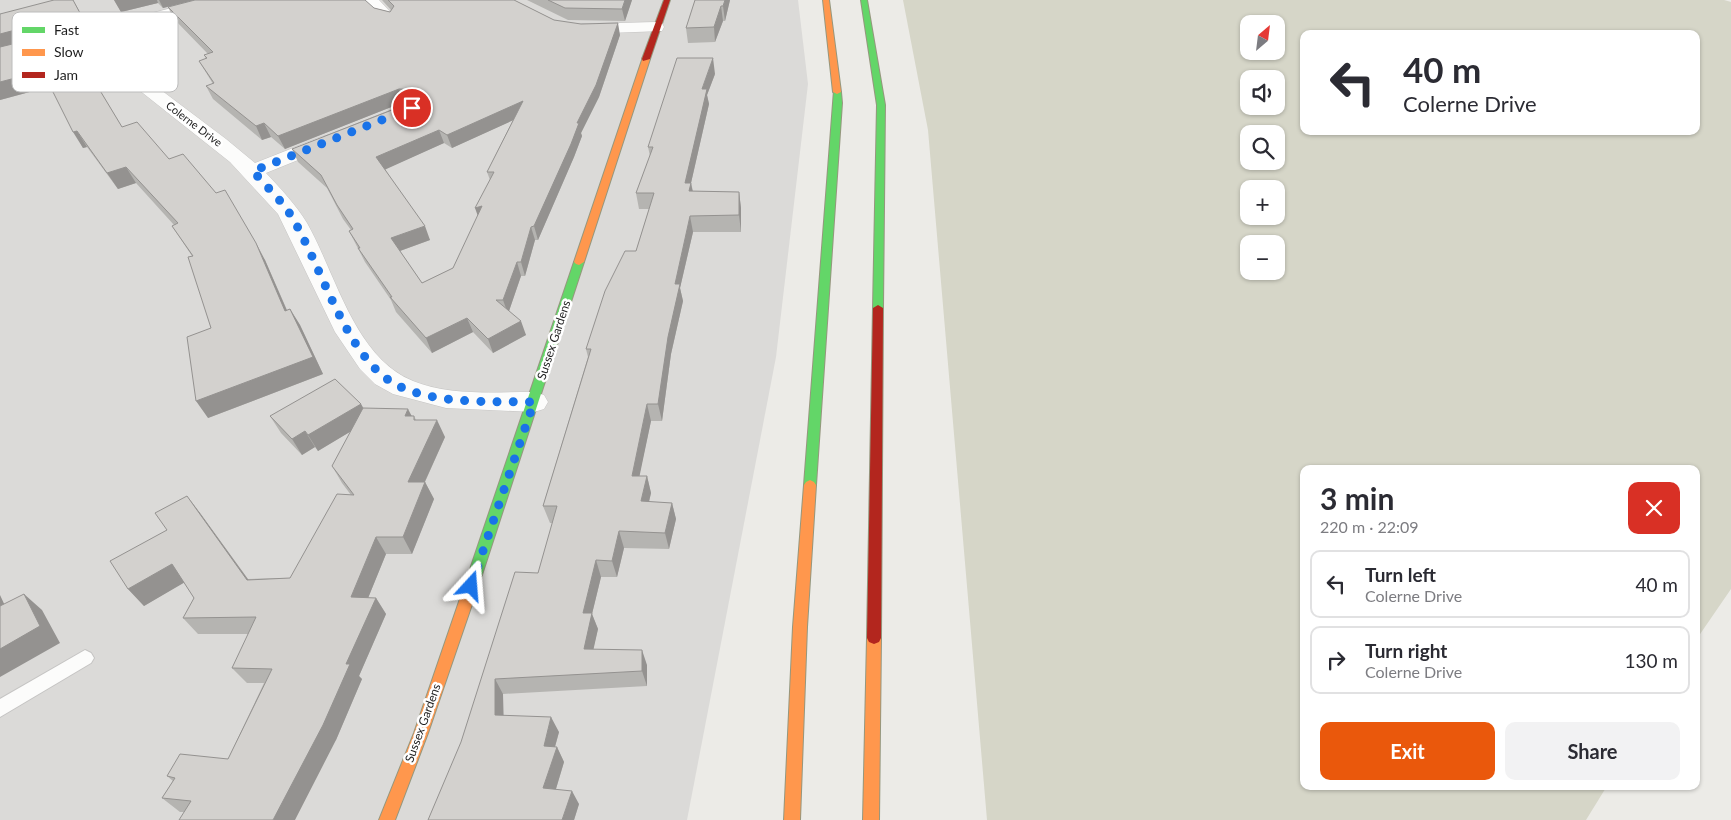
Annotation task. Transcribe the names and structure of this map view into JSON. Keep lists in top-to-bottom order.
{
  "streets": {
    "street": ["Colerne Drive", "Sussex Gardens"]
  },
  "crossings": [
    ["Colerne Drive", "Sussex Gardens"]
  ],
  "legend": ["Fast", "Slow", "Jam"],
  "north": "top right",
  "page": {
    "map_buttons": ["+", "−"],
    "turn": ["40 m", "Colerne Drive"],
    "heading": ["3 min", "220 m · 22:09"],
    "list": [
      {
        "name": "Turn left",
        "note": "Colerne Drive",
        "value": "40 m"
      },
      {
        "name": "Turn right",
        "note": "Colerne Drive",
        "value": "130 m"
      }
    ],
    "buttons": ["Exit", "Share"]
  }
}
